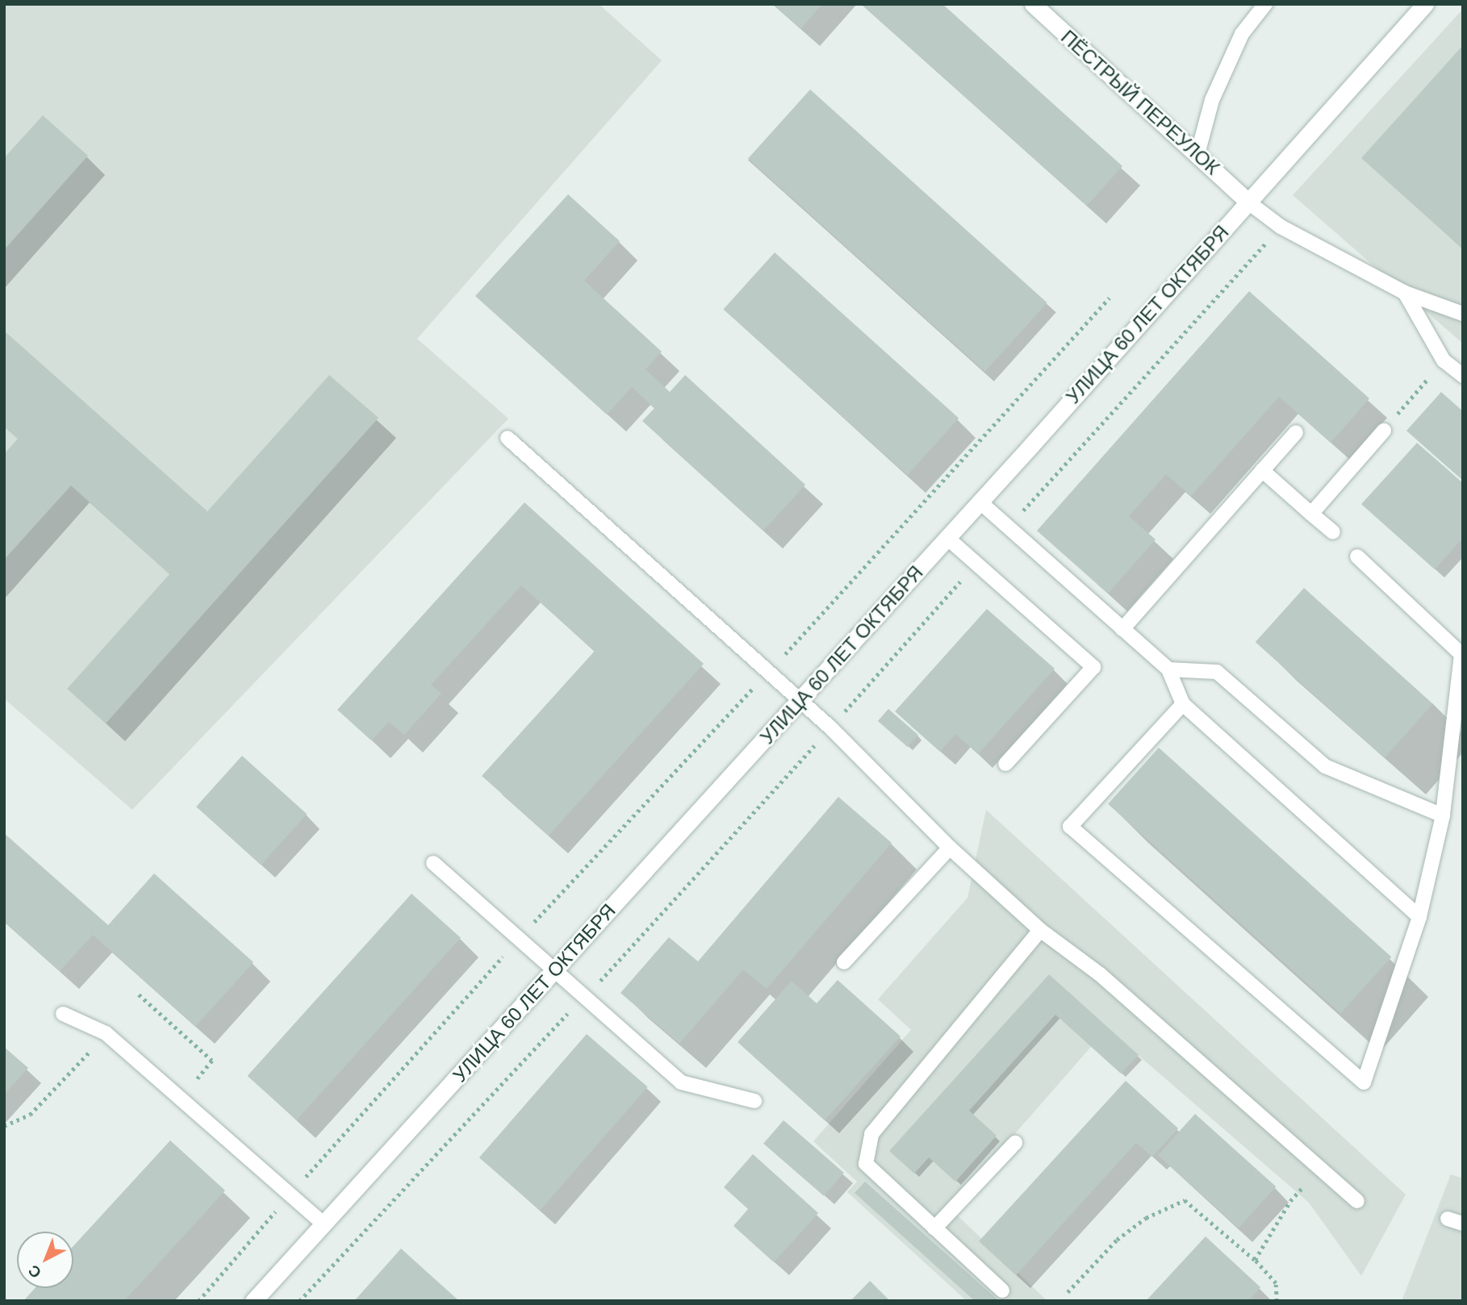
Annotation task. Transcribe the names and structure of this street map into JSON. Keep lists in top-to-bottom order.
{
  "streets": {
    "street": ["ПЁСТРЫЙ ПЕРЕУЛОК", "УЛИЦА 60 ЛЕТ ОКТЯБРЯ"]
  },
  "crossings": [
    ["ПЁСТРЫЙ ПЕРЕУЛОК", "УЛИЦА 60 ЛЕТ ОКТЯБРЯ"]
  ],
  "north": "bottom left"
}
